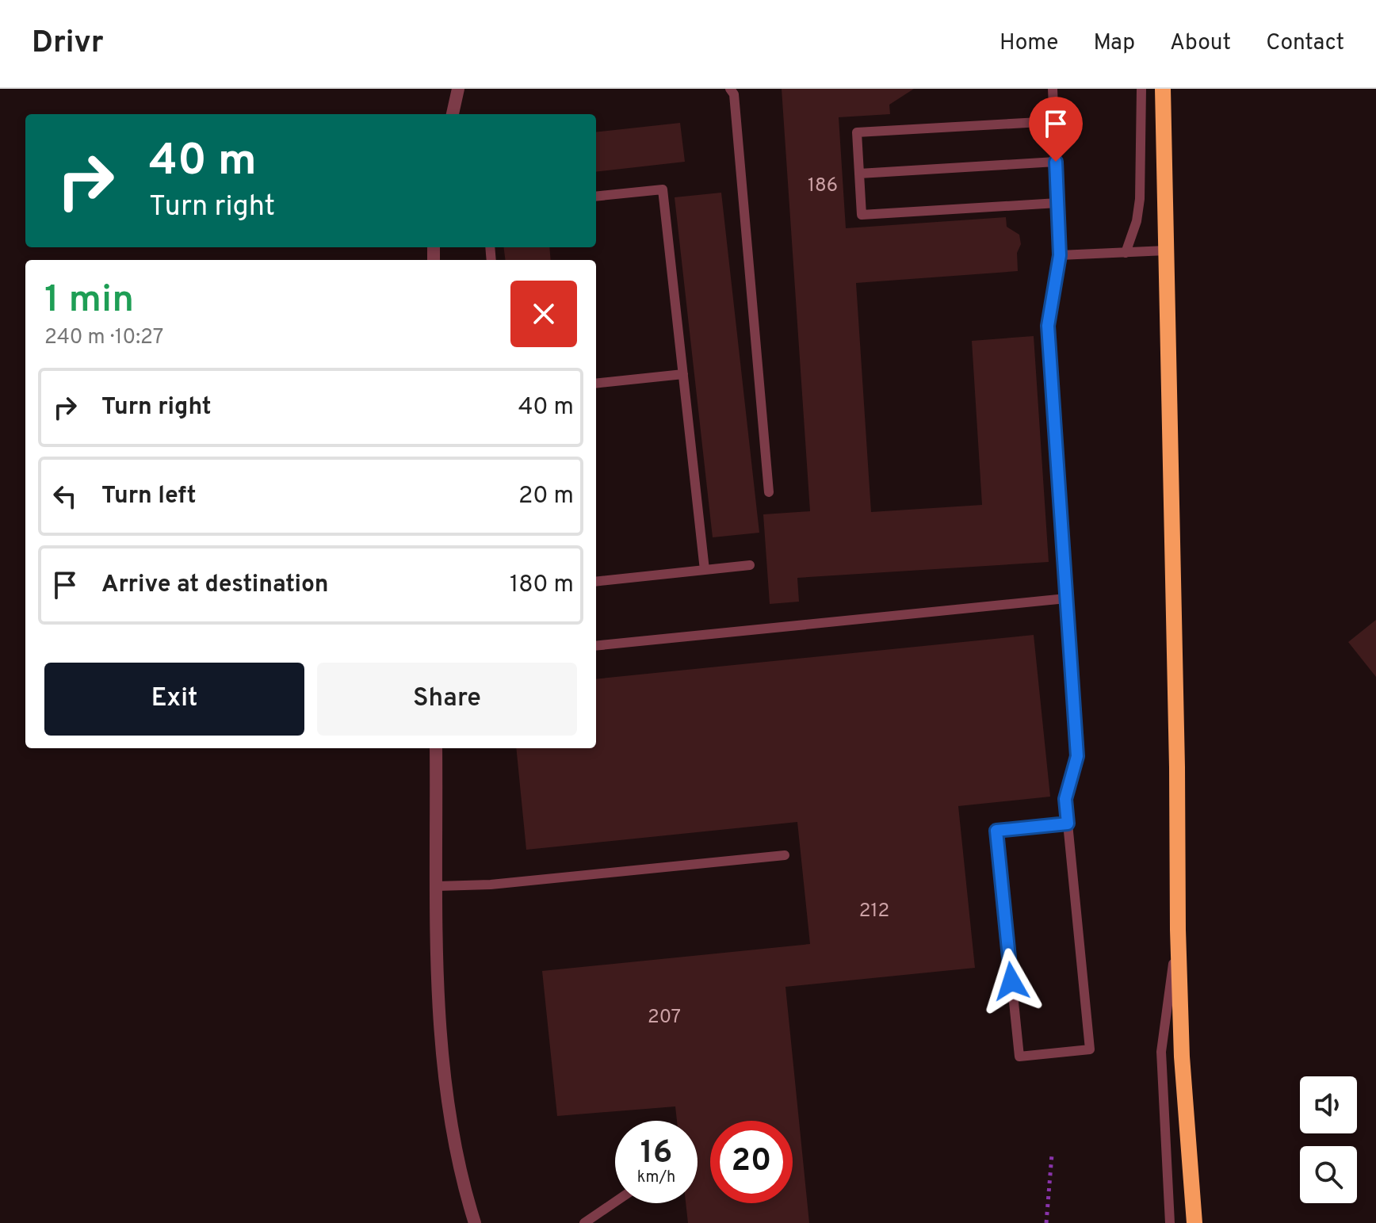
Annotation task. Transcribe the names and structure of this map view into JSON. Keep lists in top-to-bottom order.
{
  "house_numbers": ["186", "212", "207"],
  "page": {
    "header": "Drivr",
    "nav": [
      "Home",
      "Map",
      "About",
      "Contact"
    ],
    "turn": ["40 m", "Turn right"],
    "heading": ["1 min", "240 m · 10:27"],
    "list": [
      {
        "name": "Turn right",
        "value": "40 m"
      },
      {
        "name": "Turn left",
        "value": "20 m"
      },
      {
        "name": "Arrive at destination",
        "value": "180 m"
      }
    ],
    "buttons": ["Exit", "Share"],
    "speed": "16 km/h",
    "limit": "20"
  }
}
